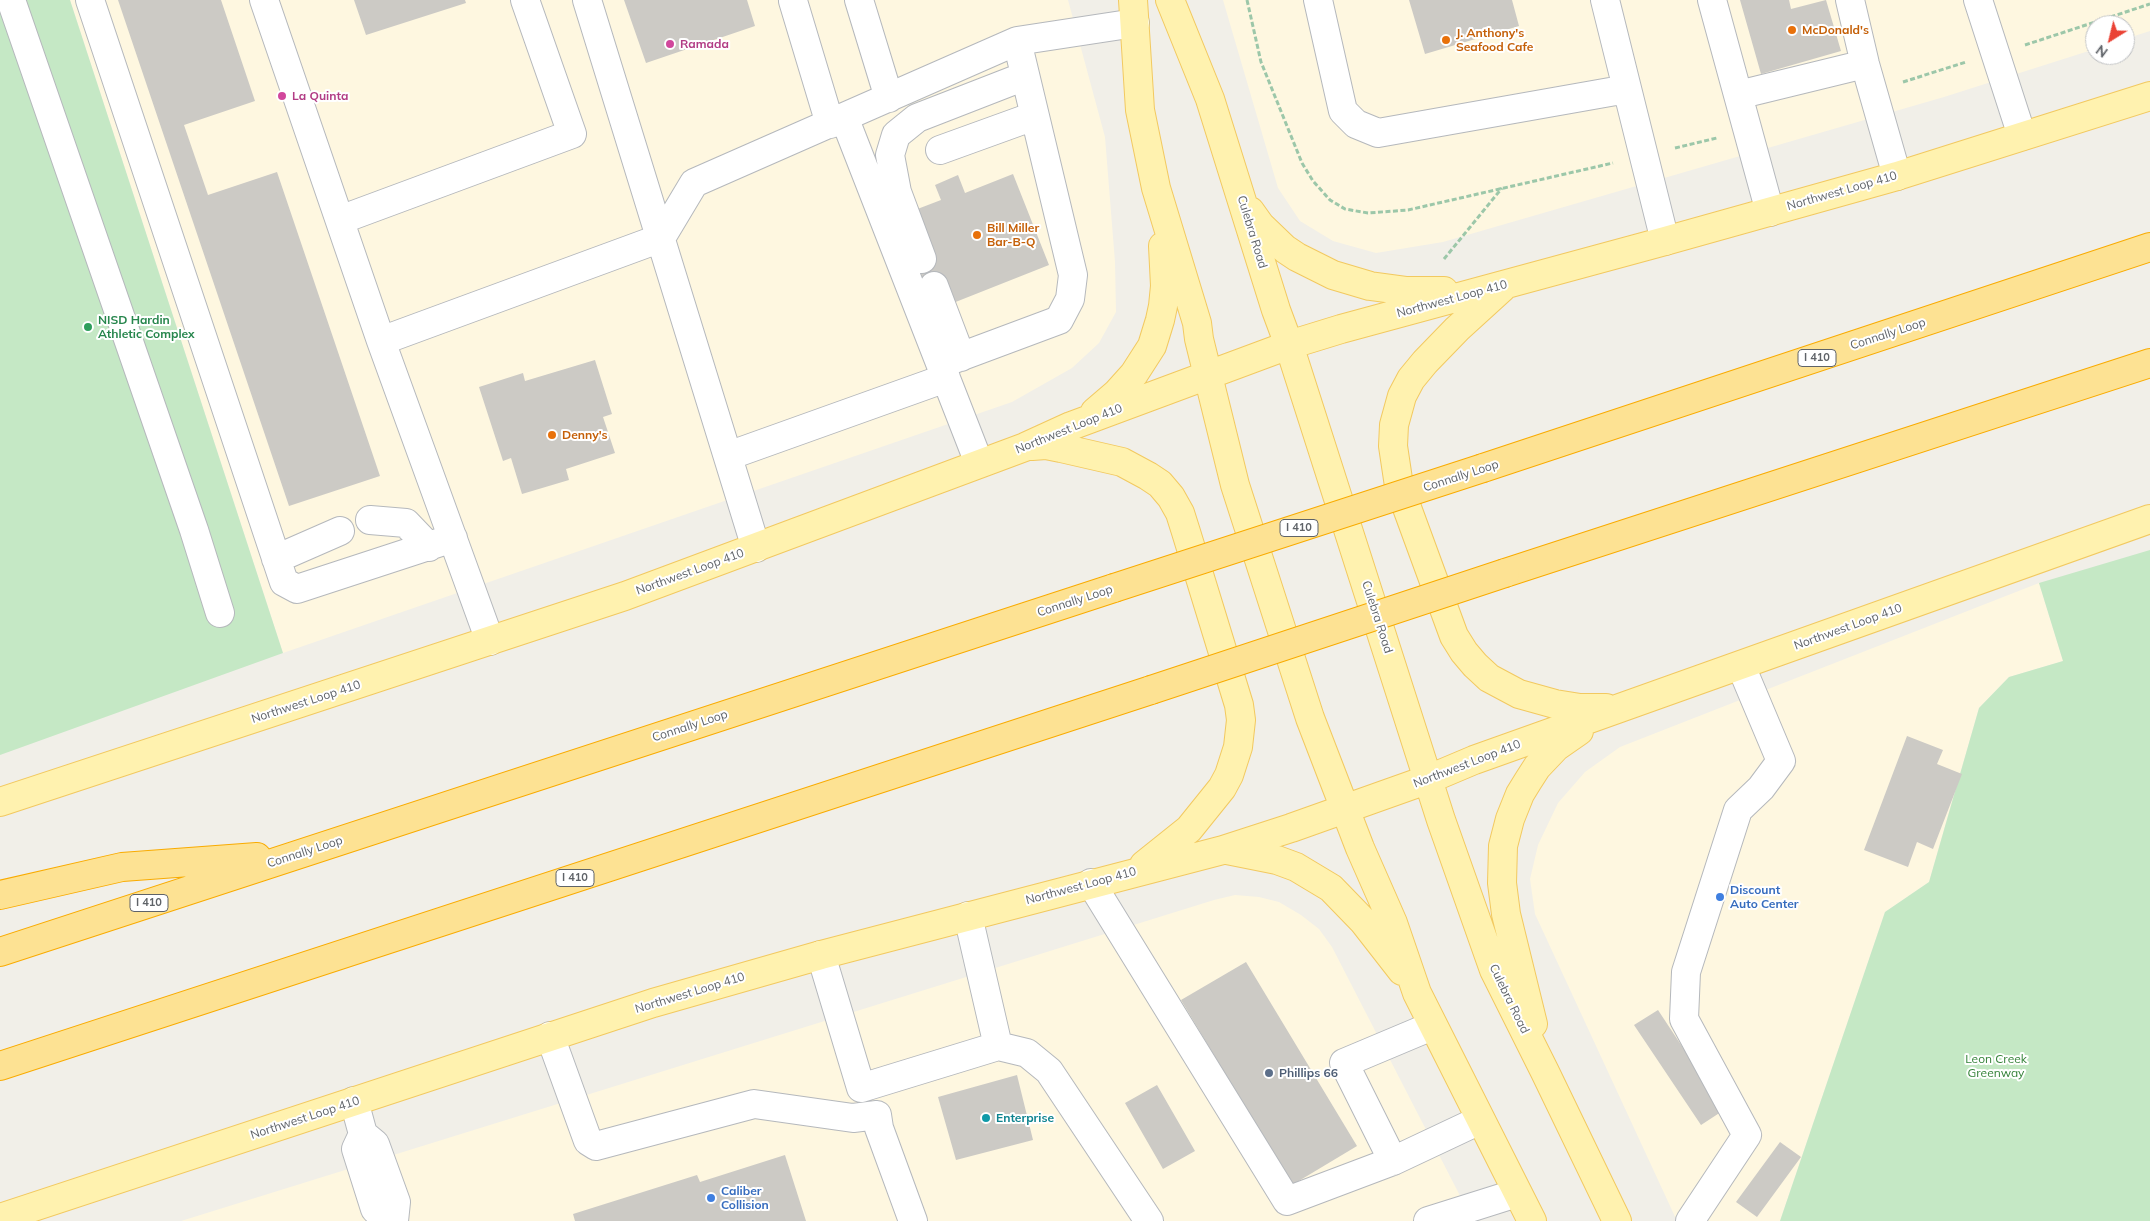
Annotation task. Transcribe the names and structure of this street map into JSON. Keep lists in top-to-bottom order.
{
  "streets": {
    "highway": ["Connally Loop", "I 410"],
    "main road": ["Northwest Loop 410", "Culebra Road"]
  },
  "crossings": [
    ["Northwest Loop 410", "Culebra Road"]
  ],
  "parks": ["Leon Creek Greenway"],
  "places": [
    "McDonald's",
    "J. Anthony's Seafood Cafe",
    "Ramada",
    "La Quinta",
    "Bill Miller Bar-B-Q",
    "NISD Hardin Athletic Complex",
    "Denny's",
    "Discount Auto Center",
    "Phillips 66",
    "Enterprise",
    "Caliber Collision"
  ],
  "north": "bottom left"
}
